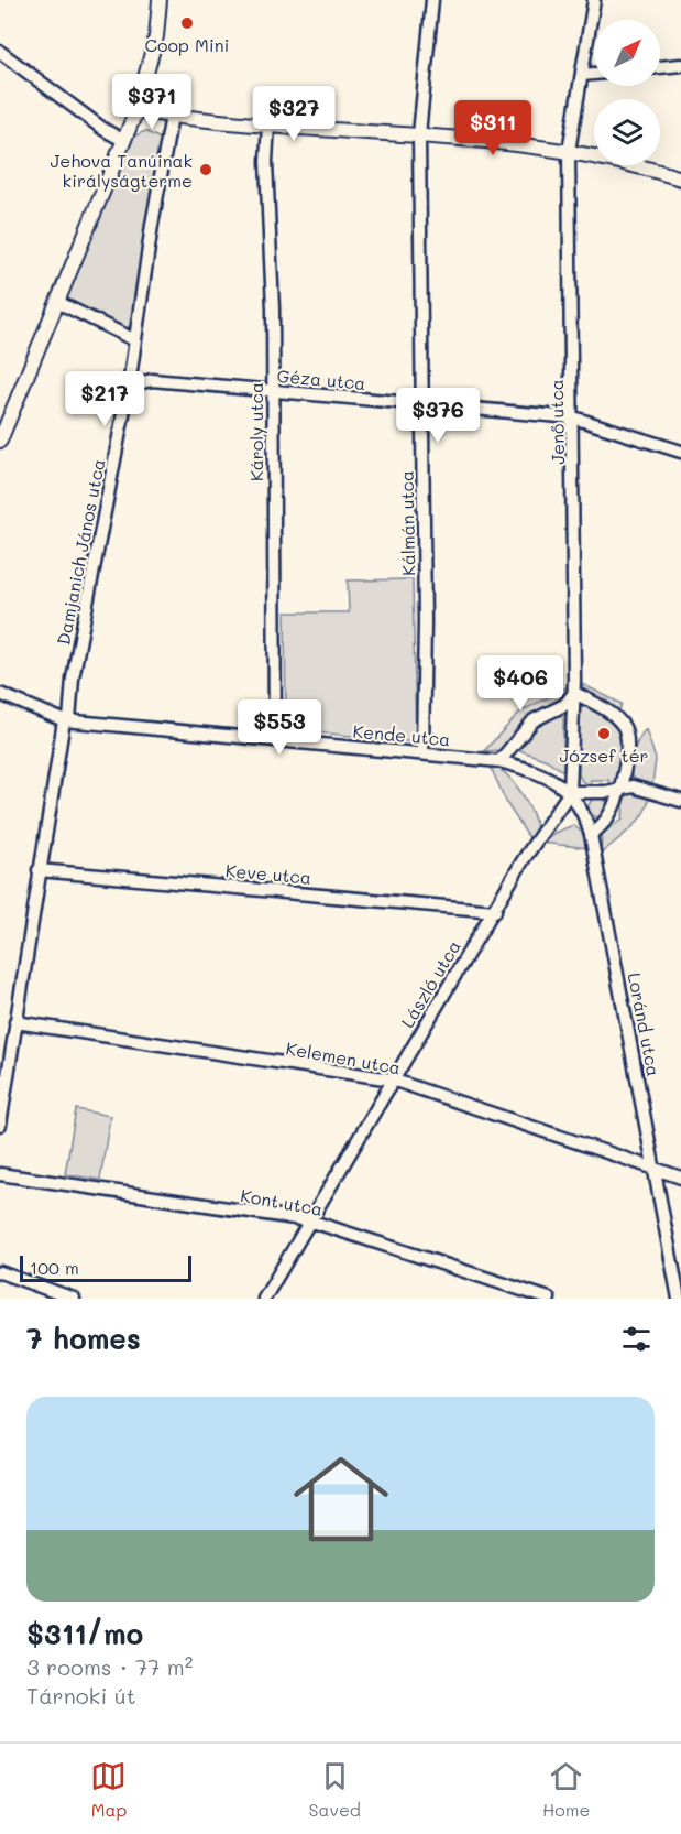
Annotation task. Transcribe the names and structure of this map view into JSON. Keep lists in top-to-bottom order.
{
  "streets": {
    "street": [
      "Géza utca",
      "Jenő utca",
      "Károly utca",
      "Kálmán utca",
      "Damjanich János utca",
      "Kende utca",
      "Keve utca",
      "László utca",
      "Loránd utca",
      "Kelemen utca",
      "Kont utca"
    ]
  },
  "crossings": [
    ["Géza utca", "Jenő utca"],
    ["Géza utca", "Károly utca"],
    ["Géza utca", "Kálmán utca"],
    ["Géza utca", "Damjanich János utca"],
    ["Károly utca", "Kende utca"],
    ["Kálmán utca", "Kende utca"],
    ["Damjanich János utca", "Kende utca"],
    ["Damjanich János utca", "Keve utca"],
    ["Damjanich János utca", "Kelemen utca"],
    ["Keve utca", "László utca"],
    ["László utca", "Kelemen utca"],
    ["László utca", "Kont utca"],
    ["Loránd utca", "Kelemen utca"]
  ],
  "places": ["Coop Mini", "Jehova Tanúinak királyságterme", "József tér"],
  "scale_bar": "100 m",
  "north": "top right",
  "page": {
    "price": [
      "$371",
      "$327",
      "$311",
      "$217",
      "$376",
      "$406",
      "$553"
    ],
    "scale": "100 m",
    "heading": "7 homes",
    "list": [
      {
        "name": "$311/mo",
        "note": "3 rooms · 77 m² · Tárnoki út"
      }
    ],
    "tabs": ["Map", "Saved", "Home"]
  }
}
